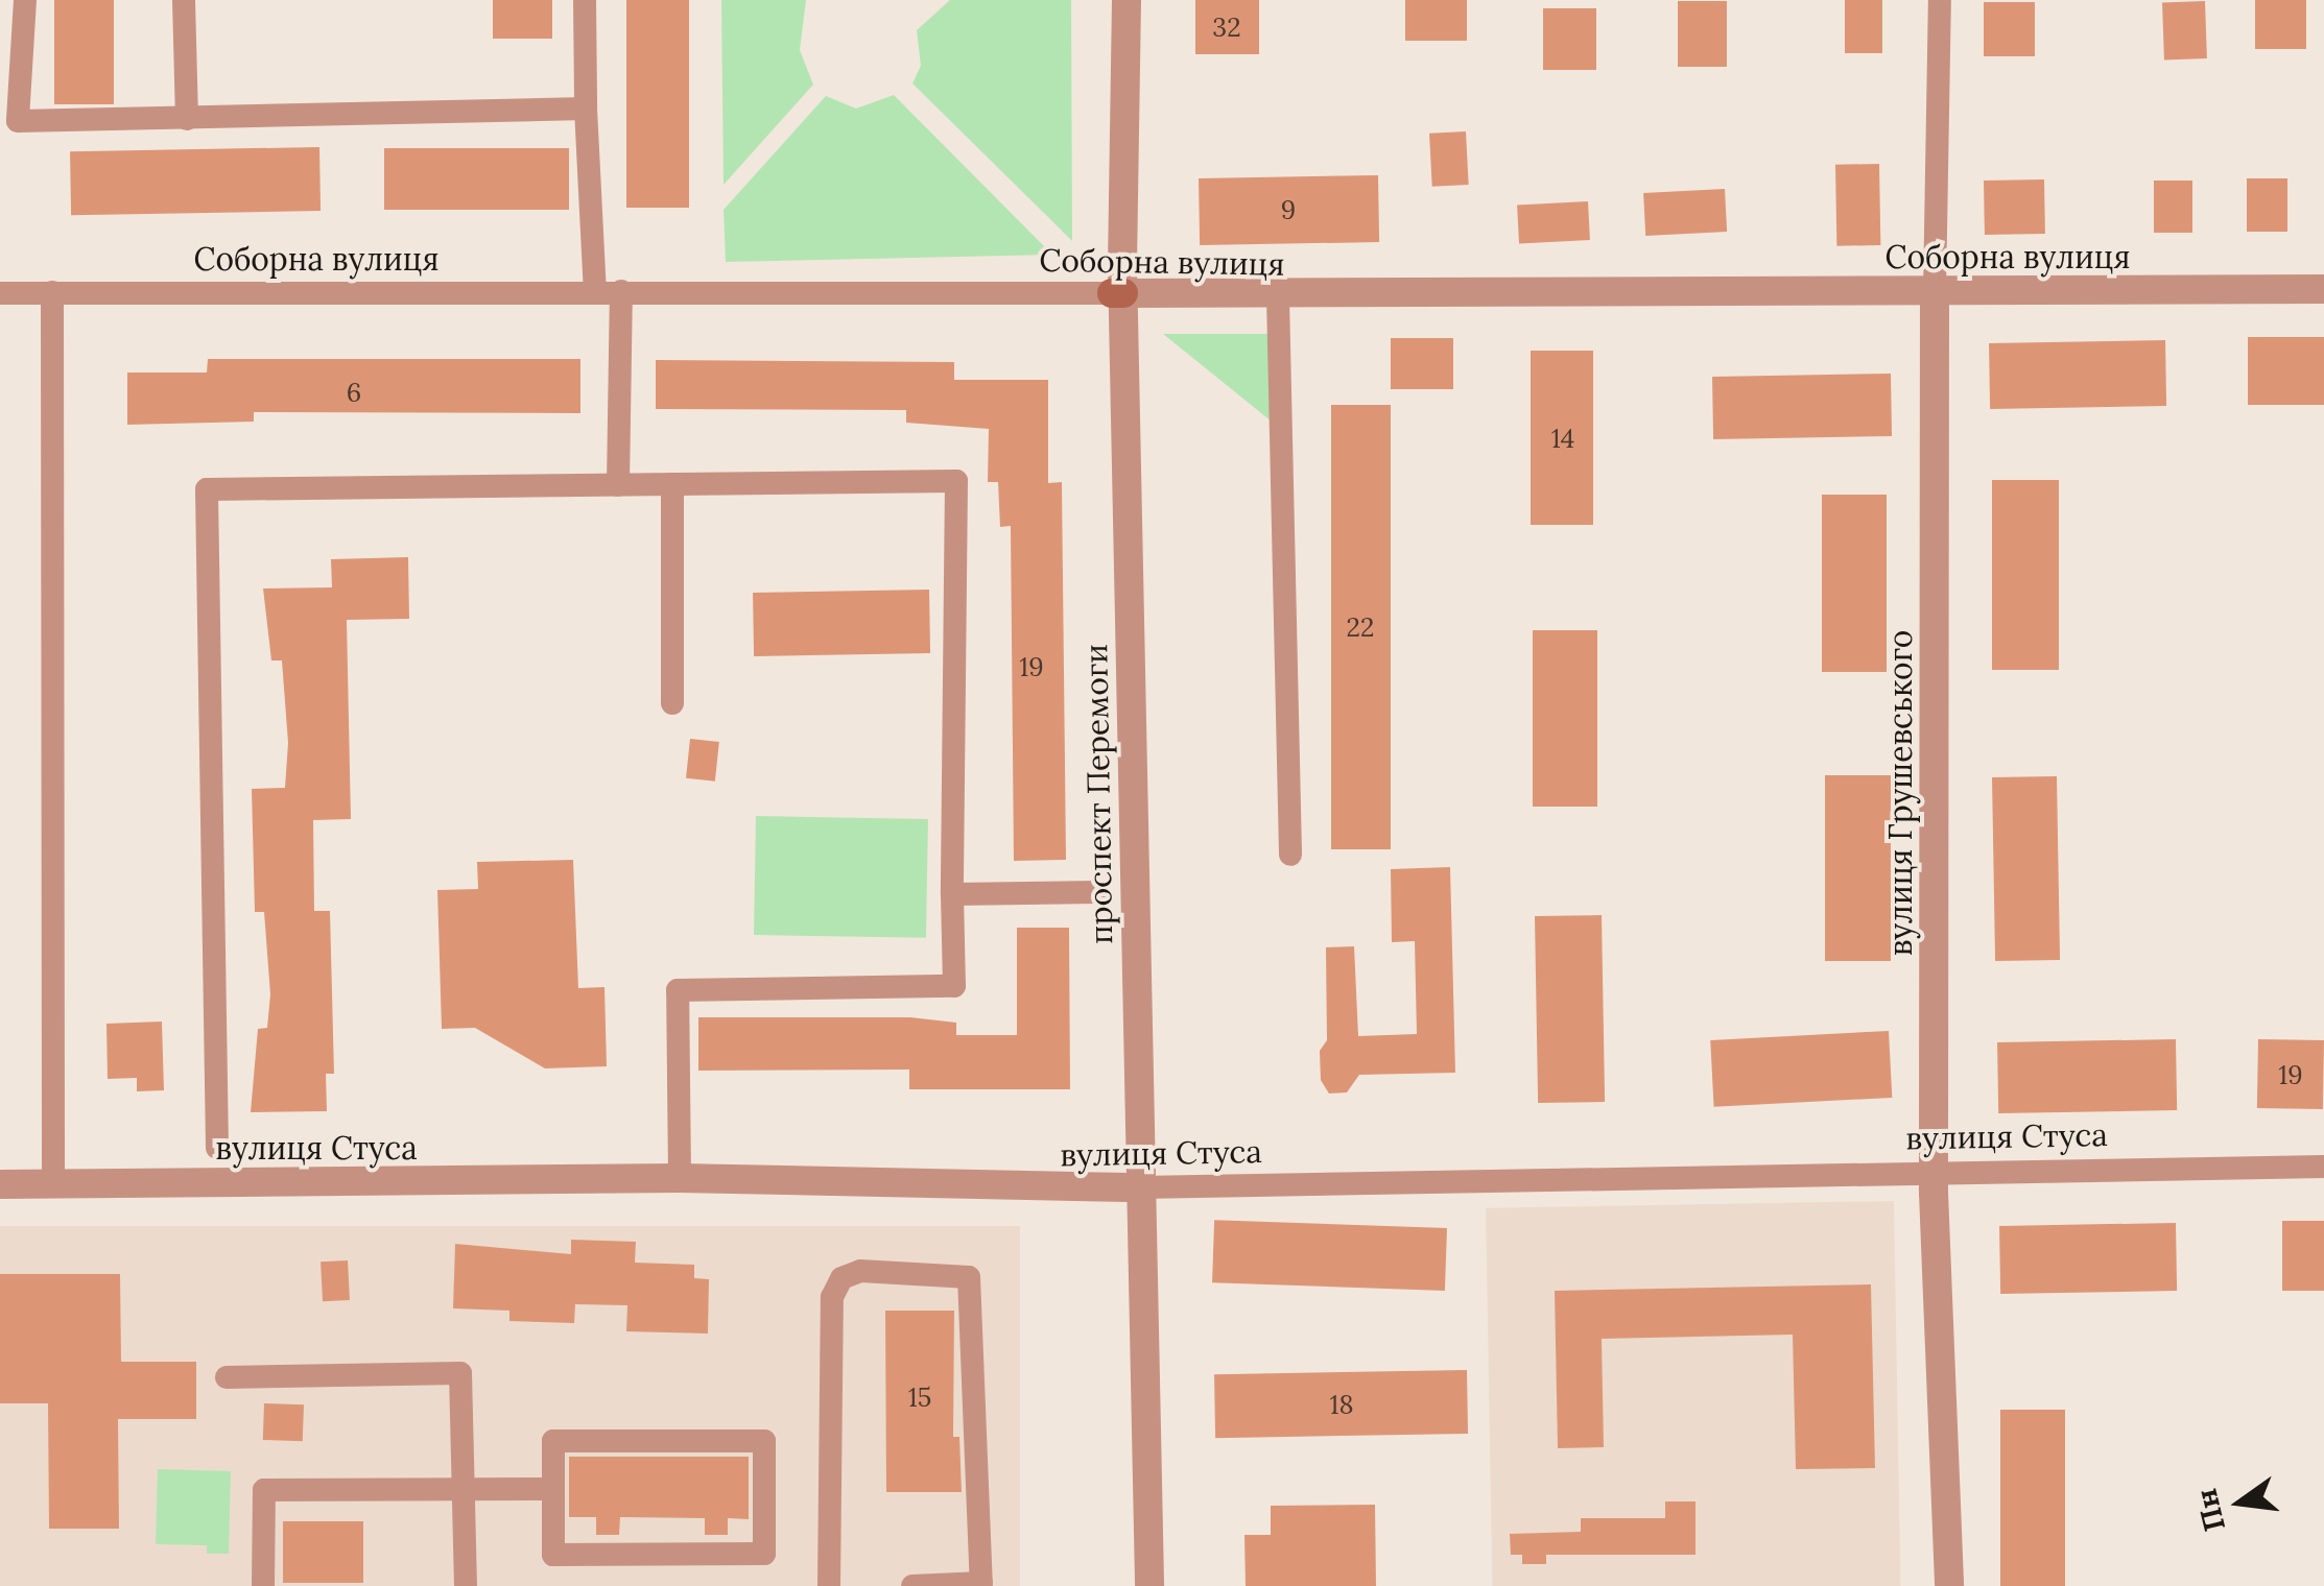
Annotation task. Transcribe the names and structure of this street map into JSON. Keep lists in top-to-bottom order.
{
  "streets": {
    "street": [
      "Соборна вулиця",
      "вулиця Грушевського",
      "проспект Перемоги",
      "вулиця Стуса"
    ]
  },
  "crossings": [
    ["Соборна вулиця", "вулиця Грушевського"],
    ["Соборна вулиця", "проспект Перемоги"],
    ["вулиця Грушевського", "вулиця Стуса"],
    ["проспект Перемоги", "вулиця Стуса"]
  ],
  "house_numbers": [
    "32",
    "9",
    "6",
    "14",
    "22",
    "19",
    "19",
    "15",
    "18"
  ],
  "north": "left"
}
